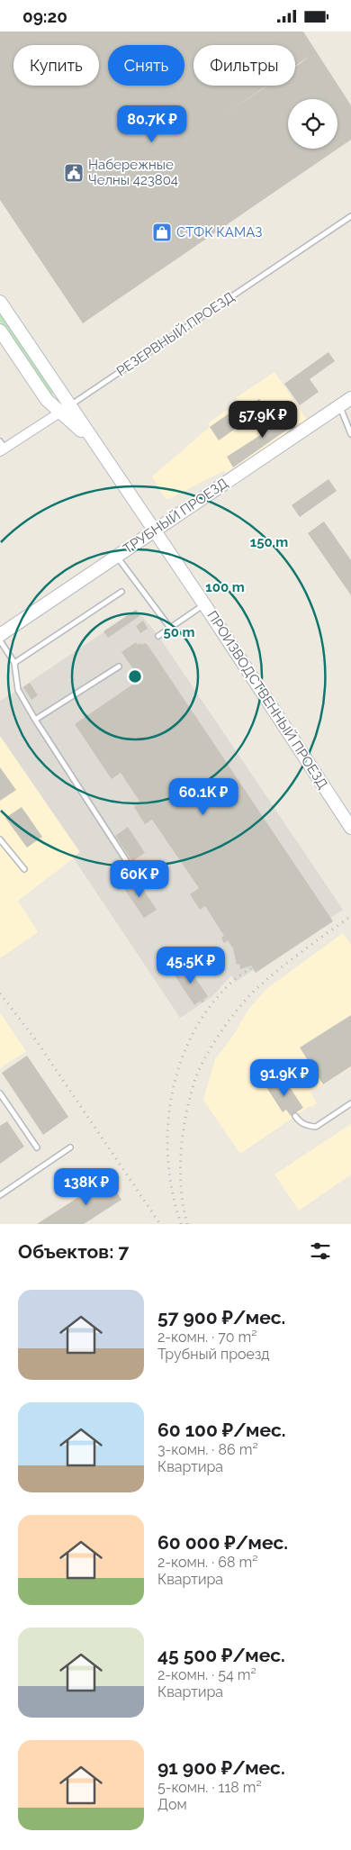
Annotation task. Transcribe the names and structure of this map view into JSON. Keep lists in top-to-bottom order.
{
  "streets": {
    "street": ["РЕЗЕРВНЫЙ ПРОЕЗД", "ТРУБНЫЙ ПРОЕЗД", "ПРОИЗВОДСТВЕННЫЙ ПРОЕЗД"]
  },
  "crossings": [
    ["РЕЗЕРВНЫЙ ПРОЕЗД", "ПРОИЗВОДСТВЕННЫЙ ПРОЕЗД"],
    ["ТРУБНЫЙ ПРОЕЗД", "ПРОИЗВОДСТВЕННЫЙ ПРОЕЗД"]
  ],
  "places": {
    "public building": ["Набережные Челны 423804"],
    "shop": ["СТФК КАМАЗ"]
  },
  "page": {
    "status": "09:20",
    "chip": ["Купить", "Снять", "Фильтры"],
    "price": [
      "80.7K ₽",
      "57.9K ₽",
      "60.1K ₽",
      "60K ₽",
      "45.5K ₽",
      "91.9K ₽",
      "138K ₽"
    ],
    "heading": "Объектов: 7",
    "list": [
      {
        "name": "57 900 ₽/мес.",
        "note": "2-комн. · 70 m² · Трубный проезд"
      },
      {
        "name": "60 100 ₽/мес.",
        "note": "3-комн. · 86 m² · Квартира"
      },
      {
        "name": "60 000 ₽/мес.",
        "note": "2-комн. · 68 m² · Квартира"
      },
      {
        "name": "45 500 ₽/мес.",
        "note": "2-комн. · 54 m² · Квартира"
      },
      {
        "name": "91 900 ₽/мес.",
        "note": "5-комн. · 118 m² · Дом"
      }
    ]
  },
  "rings": ["150 m", "100 m", "50 m"]
}
